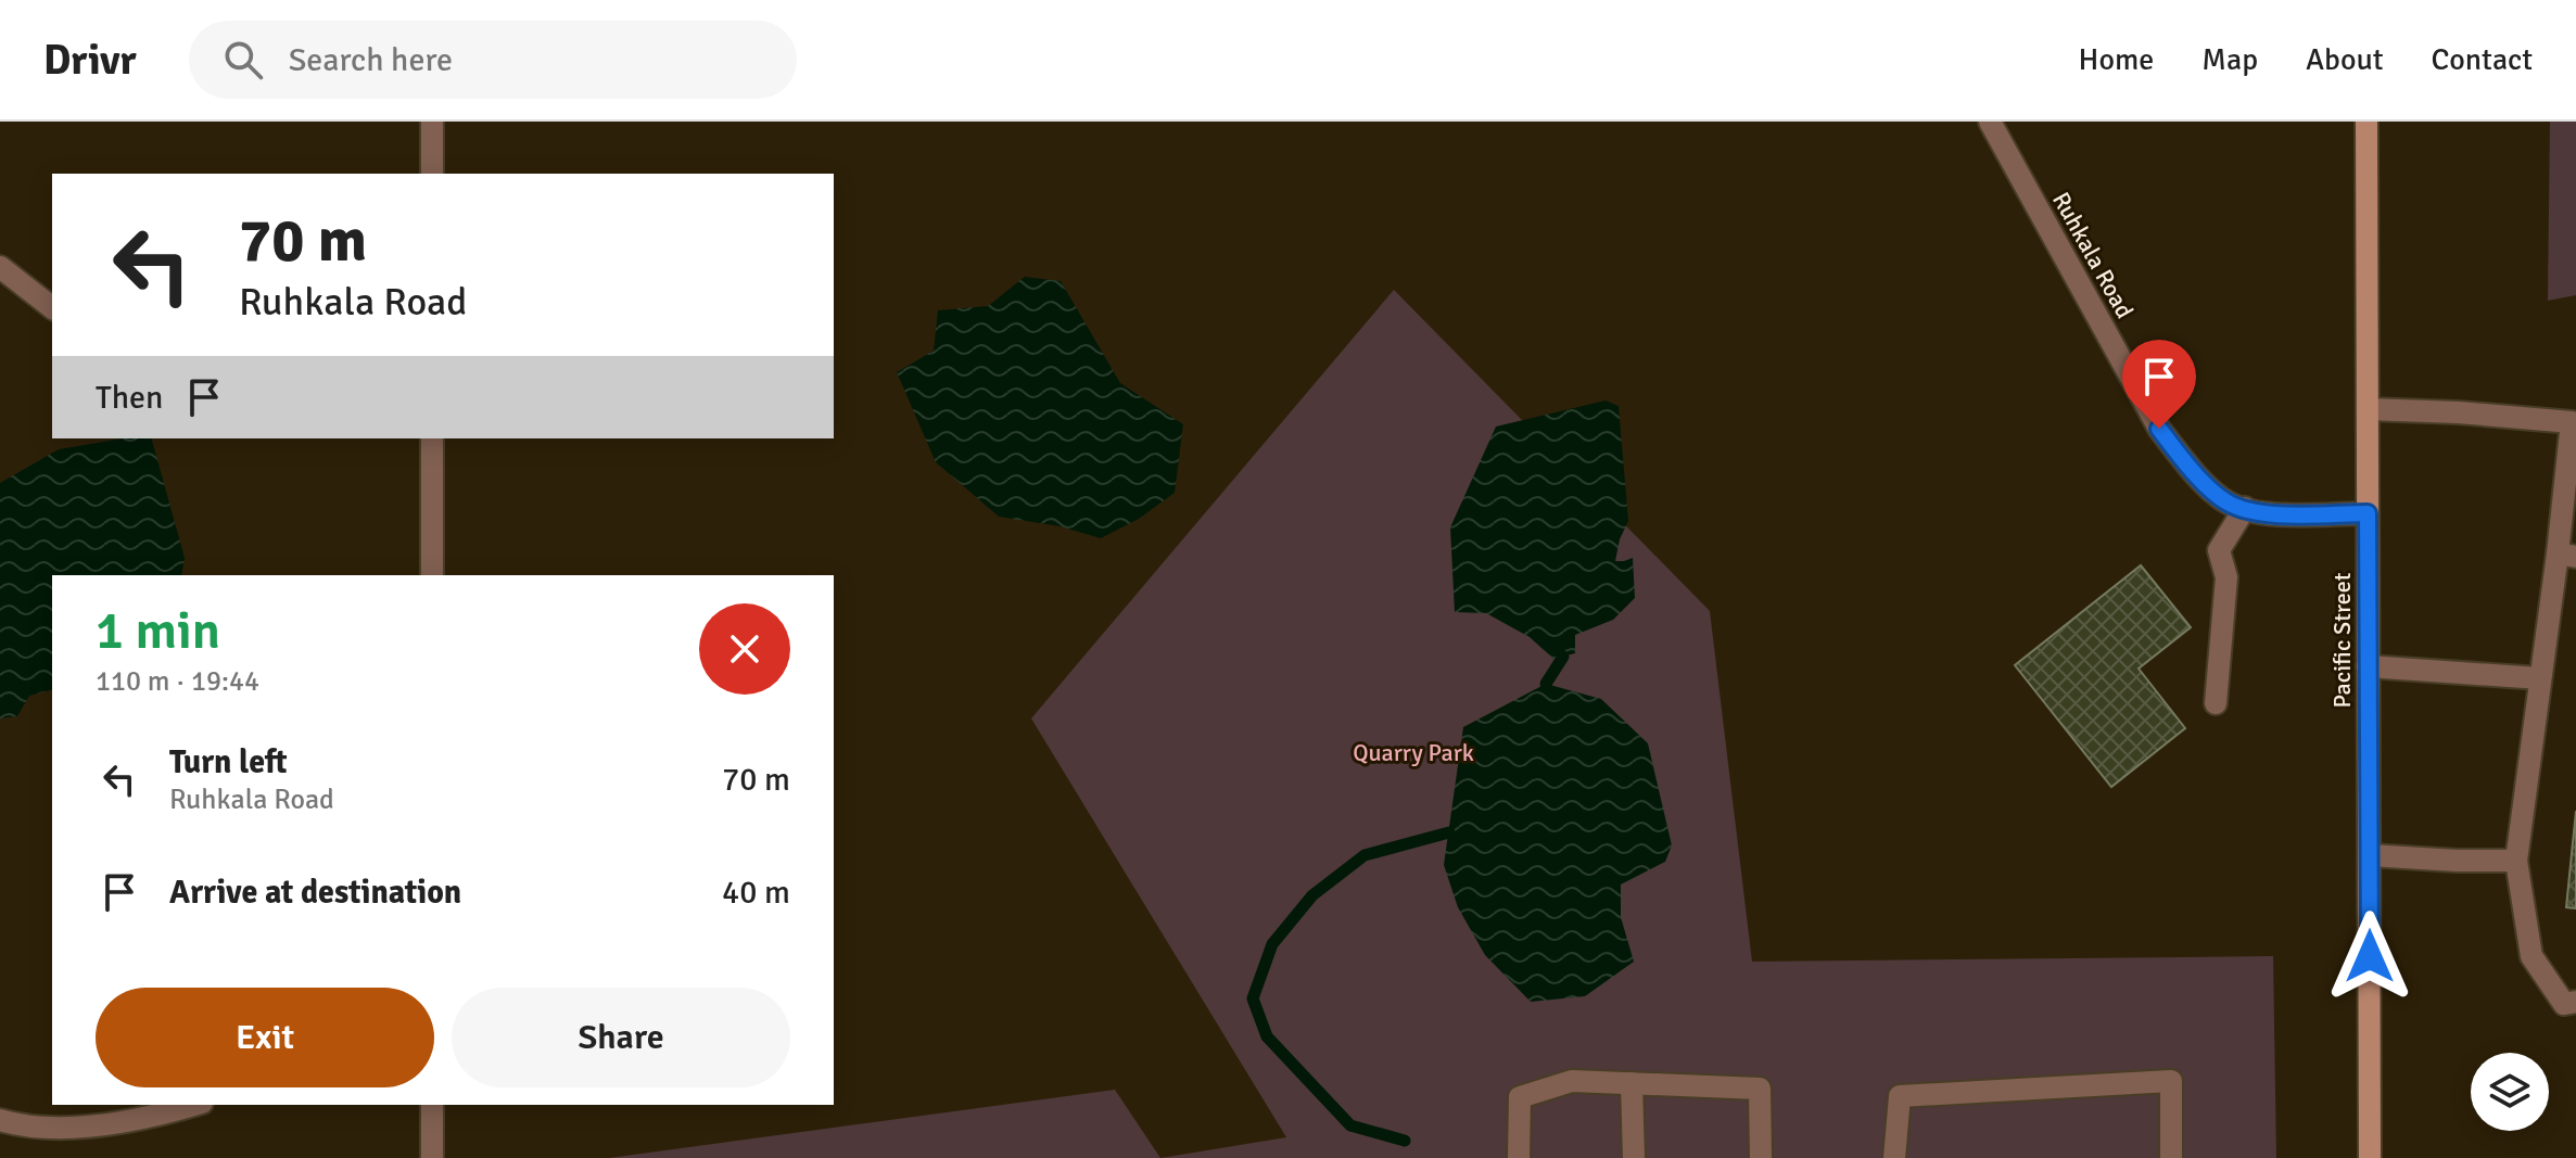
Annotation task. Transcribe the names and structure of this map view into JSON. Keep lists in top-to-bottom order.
{
  "streets": {
    "main road": ["Pacific Street"],
    "street": ["Ruhkala Road"]
  },
  "crossings": [
    ["Ruhkala Road", "Pacific Street"]
  ],
  "parks": ["Quarry Park"],
  "page": {
    "header": "Drivr",
    "search": "Search here",
    "nav": [
      "Home",
      "Map",
      "About",
      "Contact"
    ],
    "turn": ["70 m", "Ruhkala Road"],
    "then": "Then",
    "heading": ["1 min", "110 m · 19:44"],
    "list": [
      {
        "name": "Turn left",
        "note": "Ruhkala Road",
        "value": "70 m"
      },
      {
        "name": "Arrive at destination",
        "value": "40 m"
      }
    ],
    "buttons": ["Exit", "Share"]
  }
}
